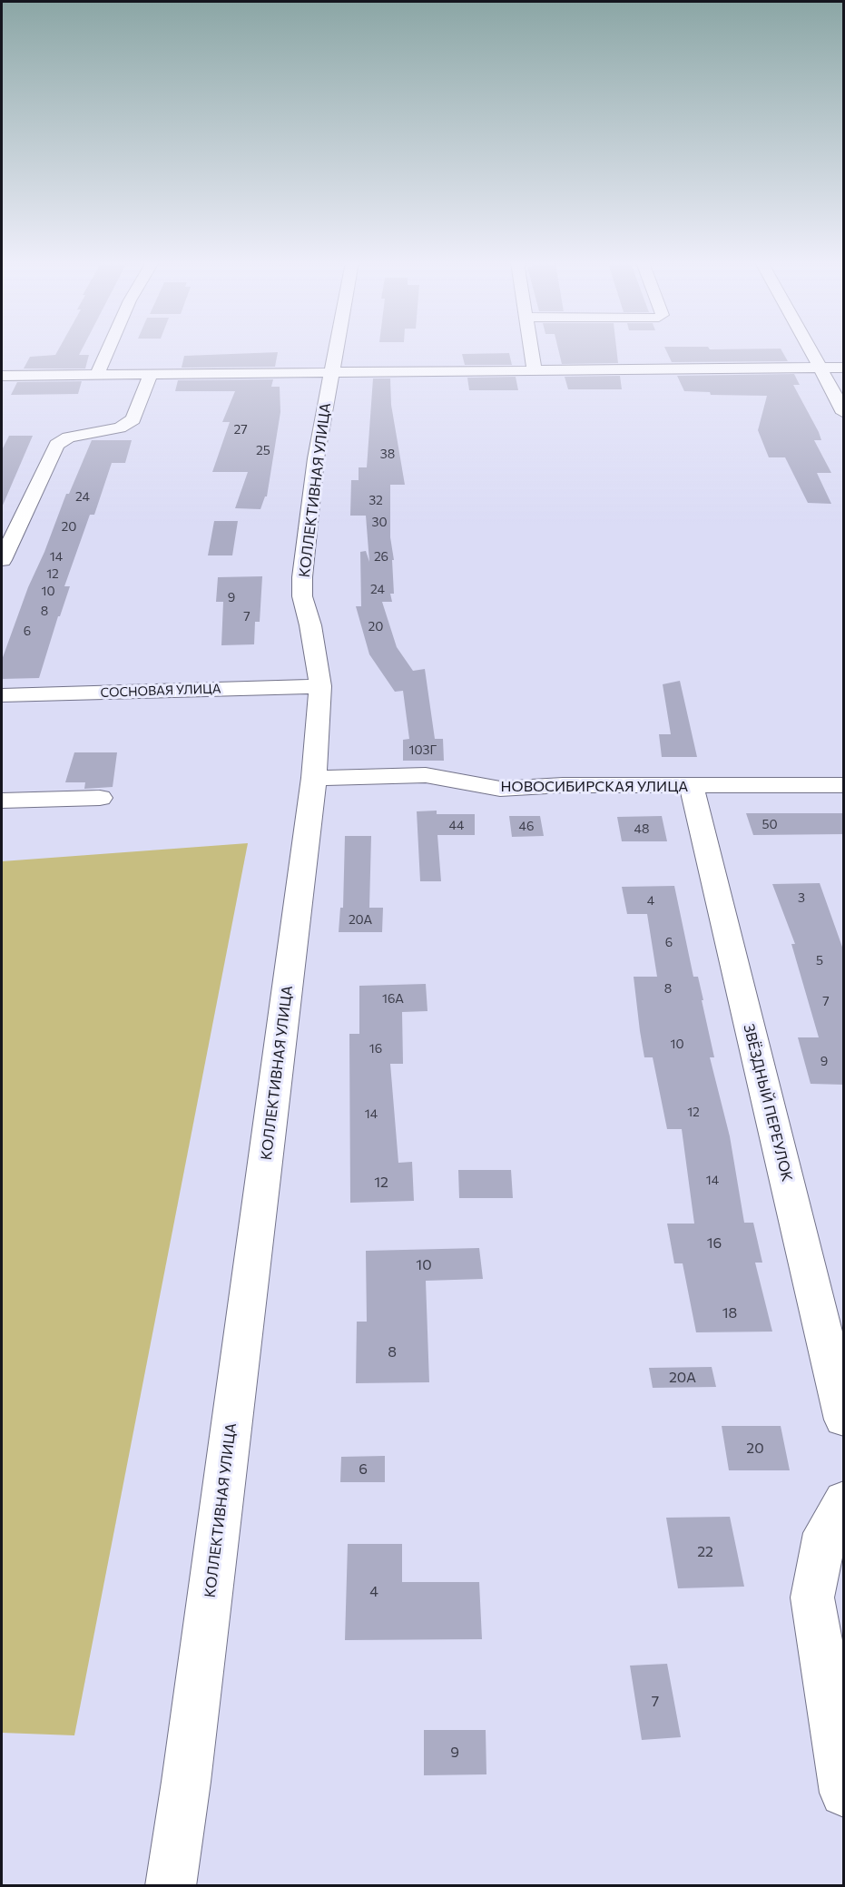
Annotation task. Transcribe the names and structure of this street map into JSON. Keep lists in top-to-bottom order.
{
  "streets": {
    "street": [
      "КОЛЛЕКТИВНАЯ УЛИЦА",
      "СОСНОВАЯ УЛИЦА",
      "НОВОСИБИРСКАЯ УЛИЦА",
      "ЗВЁЗДНЫЙ ПЕРЕУЛОК"
    ]
  },
  "crossings": [
    ["КОЛЛЕКТИВНАЯ УЛИЦА", "СОСНОВАЯ УЛИЦА"],
    ["КОЛЛЕКТИВНАЯ УЛИЦА", "НОВОСИБИРСКАЯ УЛИЦА"],
    ["НОВОСИБИРСКАЯ УЛИЦА", "ЗВЁЗДНЫЙ ПЕРЕУЛОК"]
  ],
  "house_numbers": [
    "27",
    "25",
    "38",
    "24",
    "32",
    "30",
    "20",
    "14",
    "26",
    "12",
    "24",
    "10",
    "9",
    "8",
    "7",
    "20",
    "6",
    "103Г",
    "50",
    "44",
    "46",
    "48",
    "3",
    "4",
    "20А",
    "6",
    "5",
    "8",
    "16А",
    "7",
    "10",
    "16",
    "9",
    "12",
    "14",
    "14",
    "12",
    "16",
    "10",
    "18",
    "8",
    "20А",
    "20",
    "6",
    "22",
    "4",
    "7",
    "9"
  ]
}
